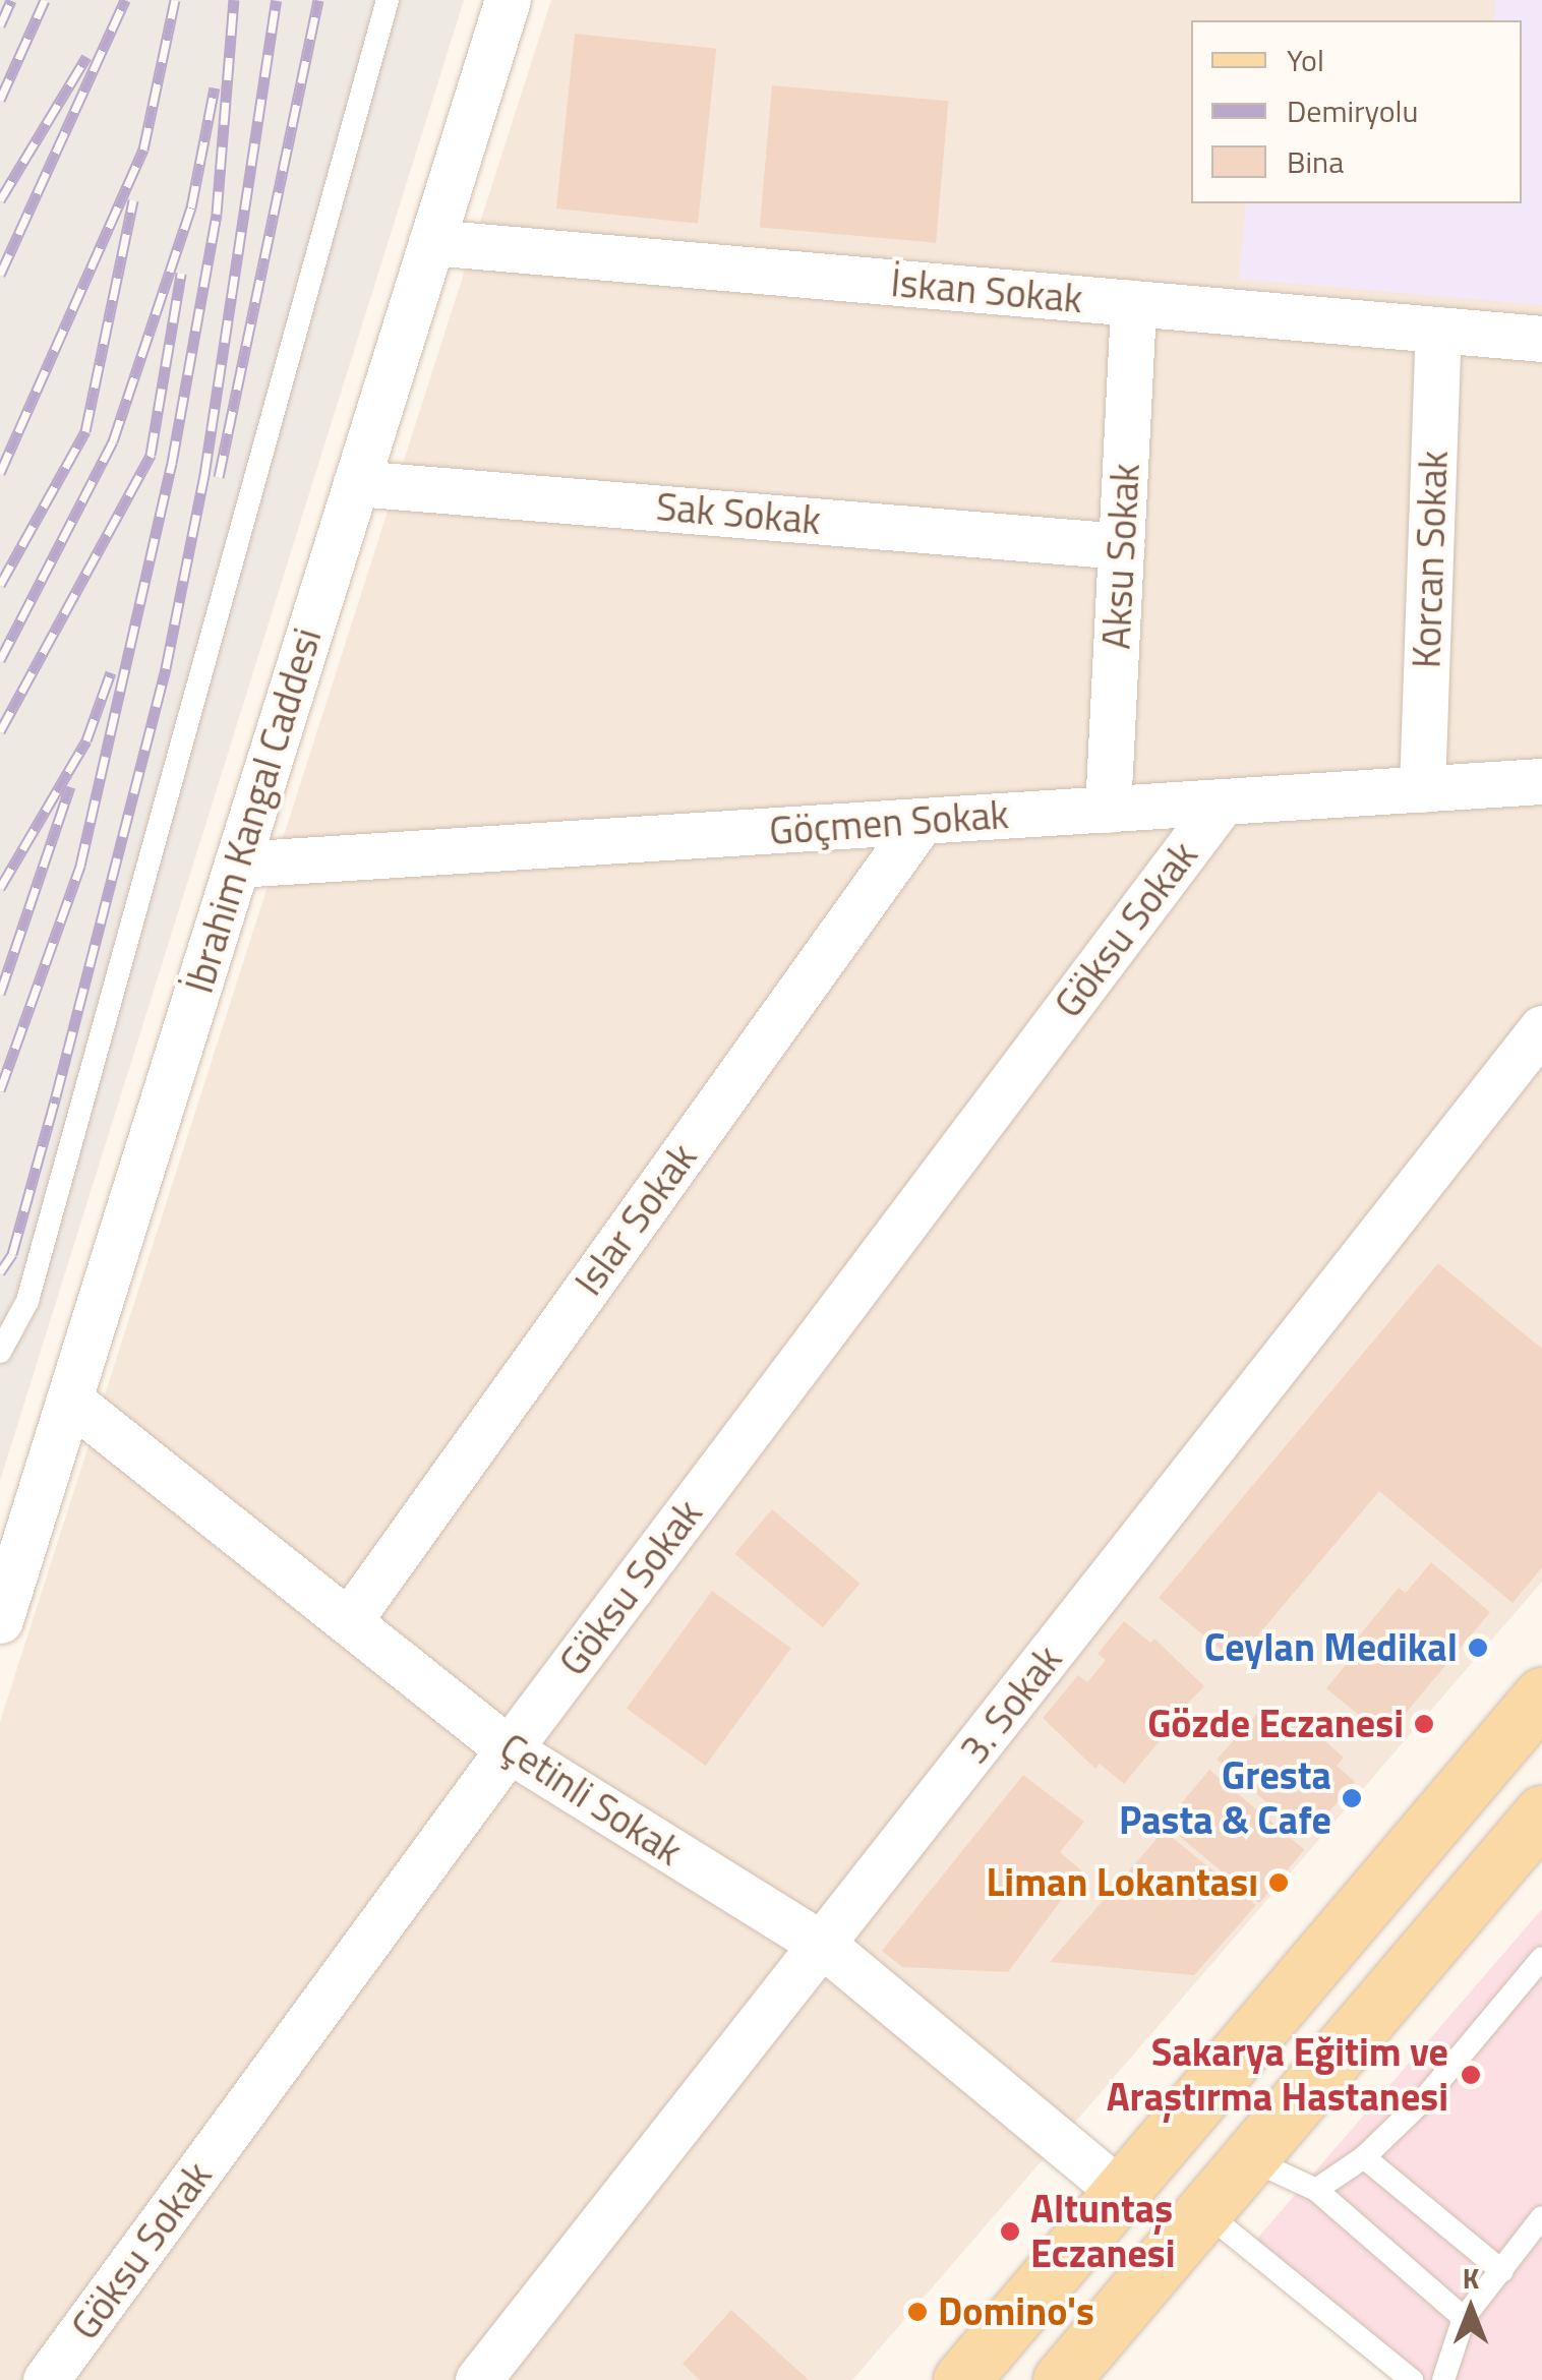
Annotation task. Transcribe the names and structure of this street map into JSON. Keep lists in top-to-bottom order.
{
  "streets": {
    "street": [
      "İskan Sokak",
      "Sak Sokak",
      "Aksu Sokak",
      "Korcan Sokak",
      "İbrahim Kangal Caddesi",
      "Göçmen Sokak",
      "Göksu Sokak",
      "Islar Sokak",
      "3. Sokak",
      "Çetinli Sokak"
    ]
  },
  "crossings": [
    ["İskan Sokak", "Aksu Sokak"],
    ["İskan Sokak", "Korcan Sokak"],
    ["İskan Sokak", "İbrahim Kangal Caddesi"],
    ["Sak Sokak", "Aksu Sokak"],
    ["Sak Sokak", "İbrahim Kangal Caddesi"],
    ["Aksu Sokak", "Göçmen Sokak"],
    ["Korcan Sokak", "Göçmen Sokak"],
    ["İbrahim Kangal Caddesi", "Göçmen Sokak"],
    ["İbrahim Kangal Caddesi", "Çetinli Sokak"],
    ["Göçmen Sokak", "Göksu Sokak"],
    ["Göçmen Sokak", "Islar Sokak"],
    ["Göksu Sokak", "Çetinli Sokak"],
    ["Islar Sokak", "Çetinli Sokak"],
    ["3. Sokak", "Çetinli Sokak"]
  ],
  "places": [
    "Ceylan Medikal",
    "Gözde Eczanesi",
    "Gresta Pasta & Cafe",
    "Liman Lokantası",
    "Sakarya Eğitim ve Araştırma Hastanesi",
    "Altuntaş Eczanesi",
    "Domino's"
  ],
  "legend": ["Yol", "Demiryolu", "Bina"],
  "north": "top"
}
